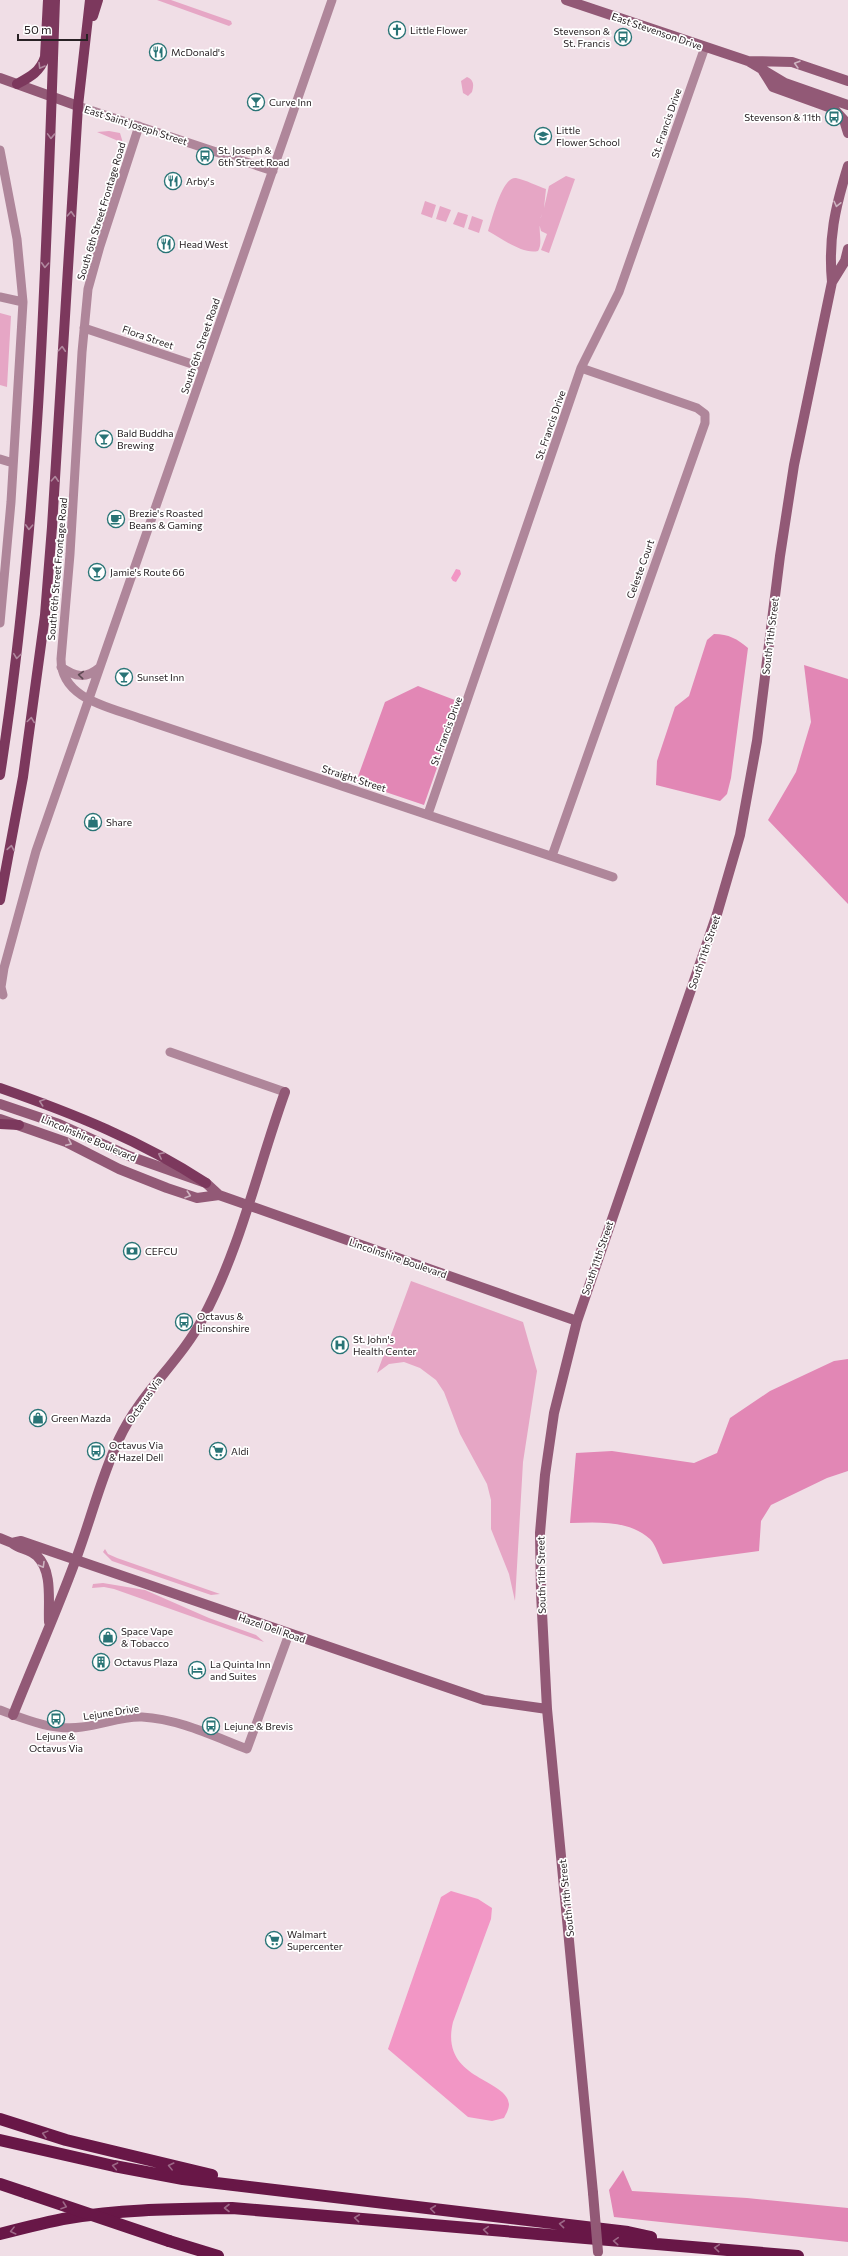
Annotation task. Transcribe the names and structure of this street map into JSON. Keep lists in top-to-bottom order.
{
  "streets": {
    "street": [
      "East Stevenson Drive",
      "St. Francis Drive",
      "East Saint Joseph Street",
      "South 6th Street Frontage Road",
      "Flora Street",
      "South 6th Street Road",
      "Celeste Court",
      "South 11th Street",
      "Straight Street",
      "Lincolnshire Boulevard",
      "Octavus Via",
      "Hazel Dell Road",
      "Lejune Drive"
    ]
  },
  "crossings": [
    ["East Stevenson Drive", "St. Francis Drive"],
    ["St. Francis Drive", "Celeste Court"],
    ["St. Francis Drive", "Straight Street"],
    ["East Saint Joseph Street", "South 6th Street Frontage Road"],
    ["East Saint Joseph Street", "South 6th Street Road"],
    ["South 6th Street Frontage Road", "Flora Street"],
    ["South 6th Street Frontage Road", "South 6th Street Road"],
    ["South 6th Street Frontage Road", "Straight Street"],
    ["Flora Street", "South 6th Street Road"],
    ["South 6th Street Road", "Straight Street"],
    ["Celeste Court", "Straight Street"],
    ["South 11th Street", "Lincolnshire Boulevard"],
    ["South 11th Street", "Hazel Dell Road"],
    ["Lincolnshire Boulevard", "Octavus Via"],
    ["Octavus Via", "Hazel Dell Road"],
    ["Octavus Via", "Lejune Drive"],
    ["Hazel Dell Road", "Lejune Drive"]
  ],
  "places": {
    "church": ["Little Flower"],
    "bus stop": [
      "Stevenson & St. Francis",
      "Stevenson & 11th",
      "St. Joseph & 6th Street Road",
      "Octavus & Linconshire",
      "Octavus Via & Hazel Dell",
      "Lejune & Octavus Via",
      "Lejune & Brevis"
    ],
    "restaurant": ["McDonald's", "Arby's", "Head West"],
    "bar": [
      "Curve Inn",
      "Bald Buddha Brewing",
      "Jamie's Route 66",
      "Sunset Inn"
    ],
    "school or university": ["Little Flower School"],
    "cafe": ["Brezie's Roasted Beans & Gaming"],
    "shop": ["Share", "Green Mazda", "Space Vape & Tobacco"],
    "bank": ["CEFCU"],
    "hospital": ["St. John's Health Center"],
    "supermarket": ["Aldi", "Walmart Supercenter"],
    "building": ["Octavus Plaza"],
    "hotel": ["La Quinta Inn and Suites"]
  },
  "scale_bar": "50 m"
}
